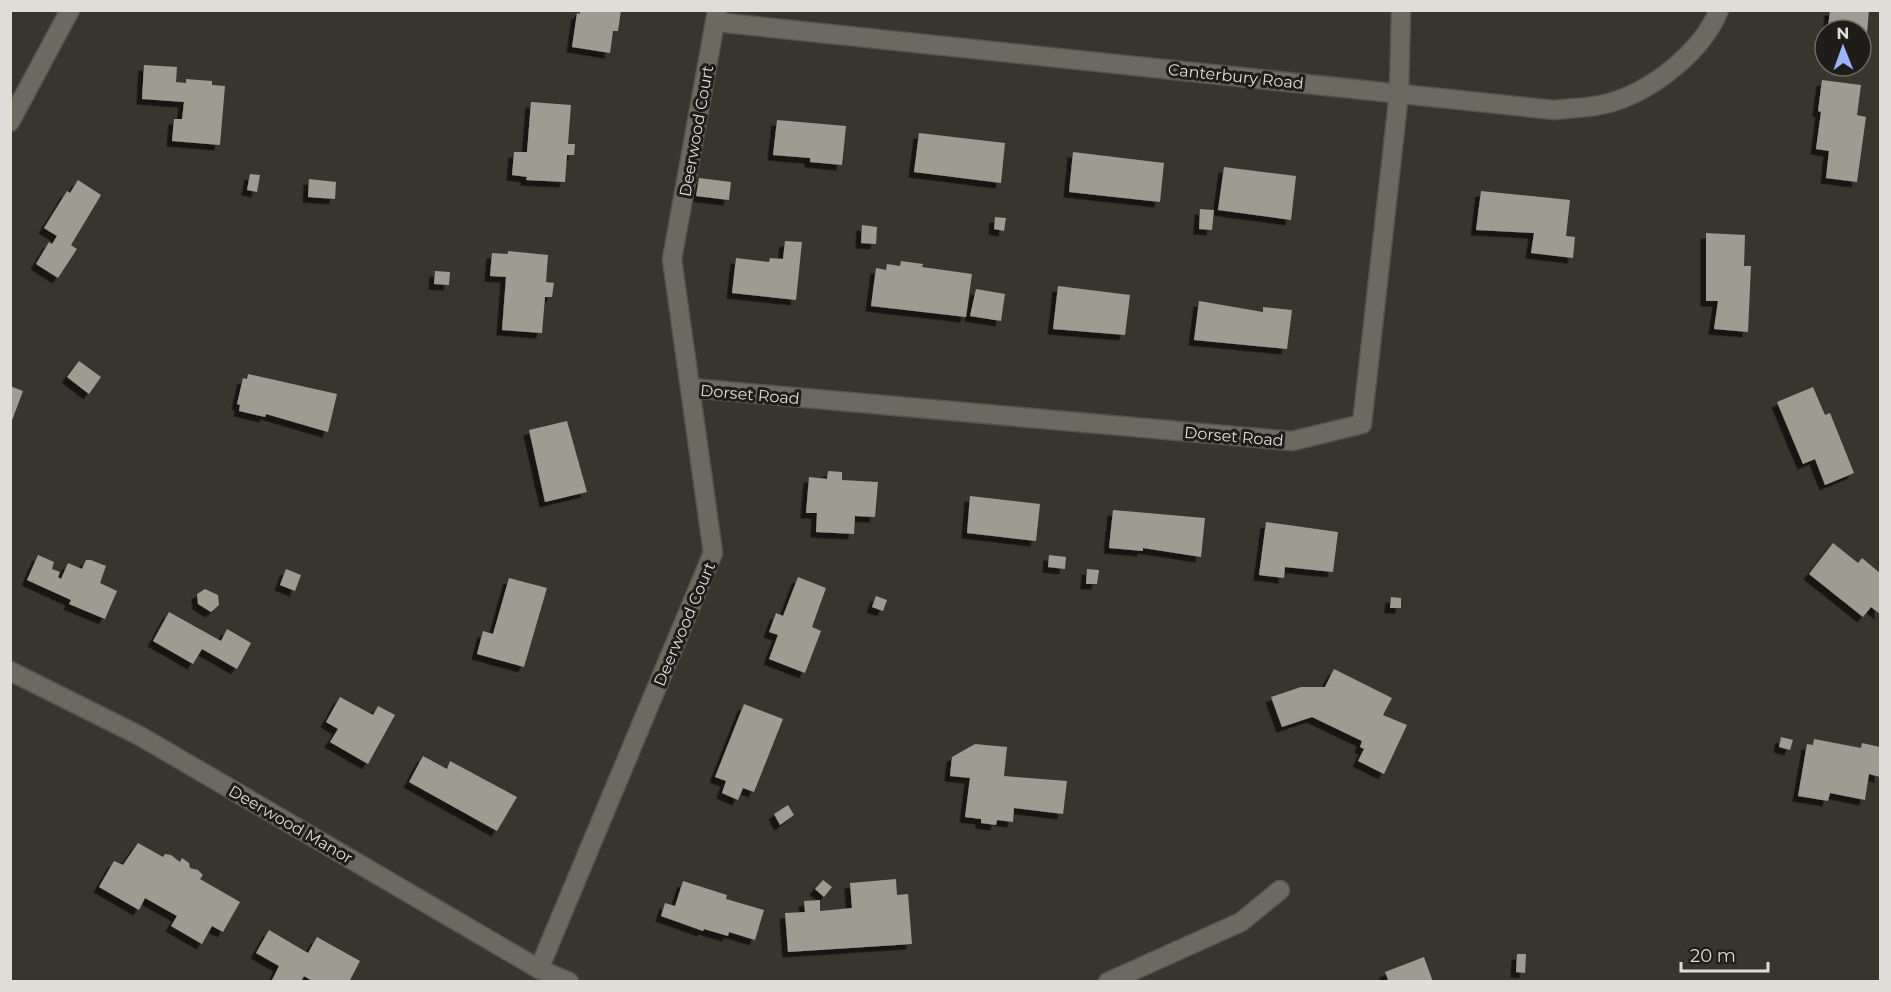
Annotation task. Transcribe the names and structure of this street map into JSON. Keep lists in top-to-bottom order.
{
  "streets": {
    "street": [
      "Canterbury Road",
      "Deerwood Court",
      "Dorset Road",
      "Deerwood Manor"
    ]
  },
  "crossings": [
    ["Canterbury Road", "Deerwood Court"],
    ["Canterbury Road", "Dorset Road"],
    ["Deerwood Court", "Dorset Road"],
    ["Deerwood Court", "Deerwood Manor"]
  ],
  "scale_bar": "20 m",
  "north": "top"
}
